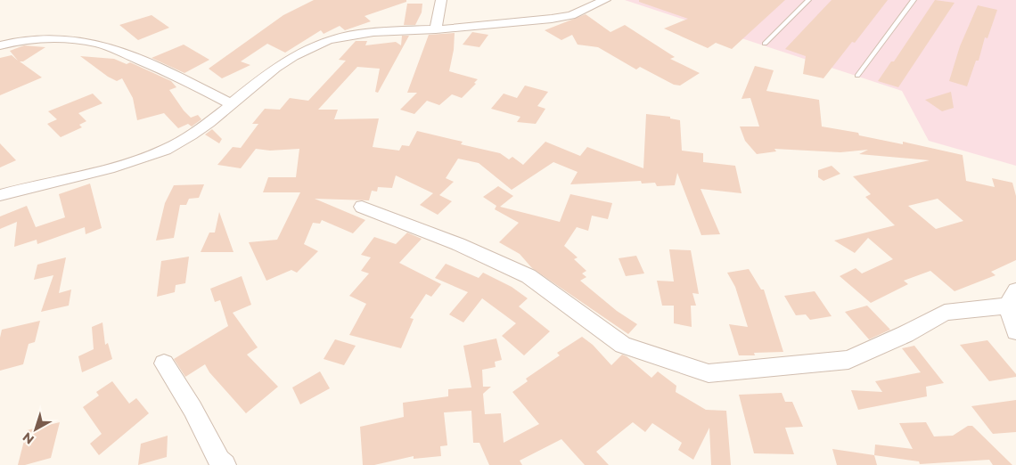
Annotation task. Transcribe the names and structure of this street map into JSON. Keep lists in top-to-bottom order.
{
  "north": "bottom left"
}
